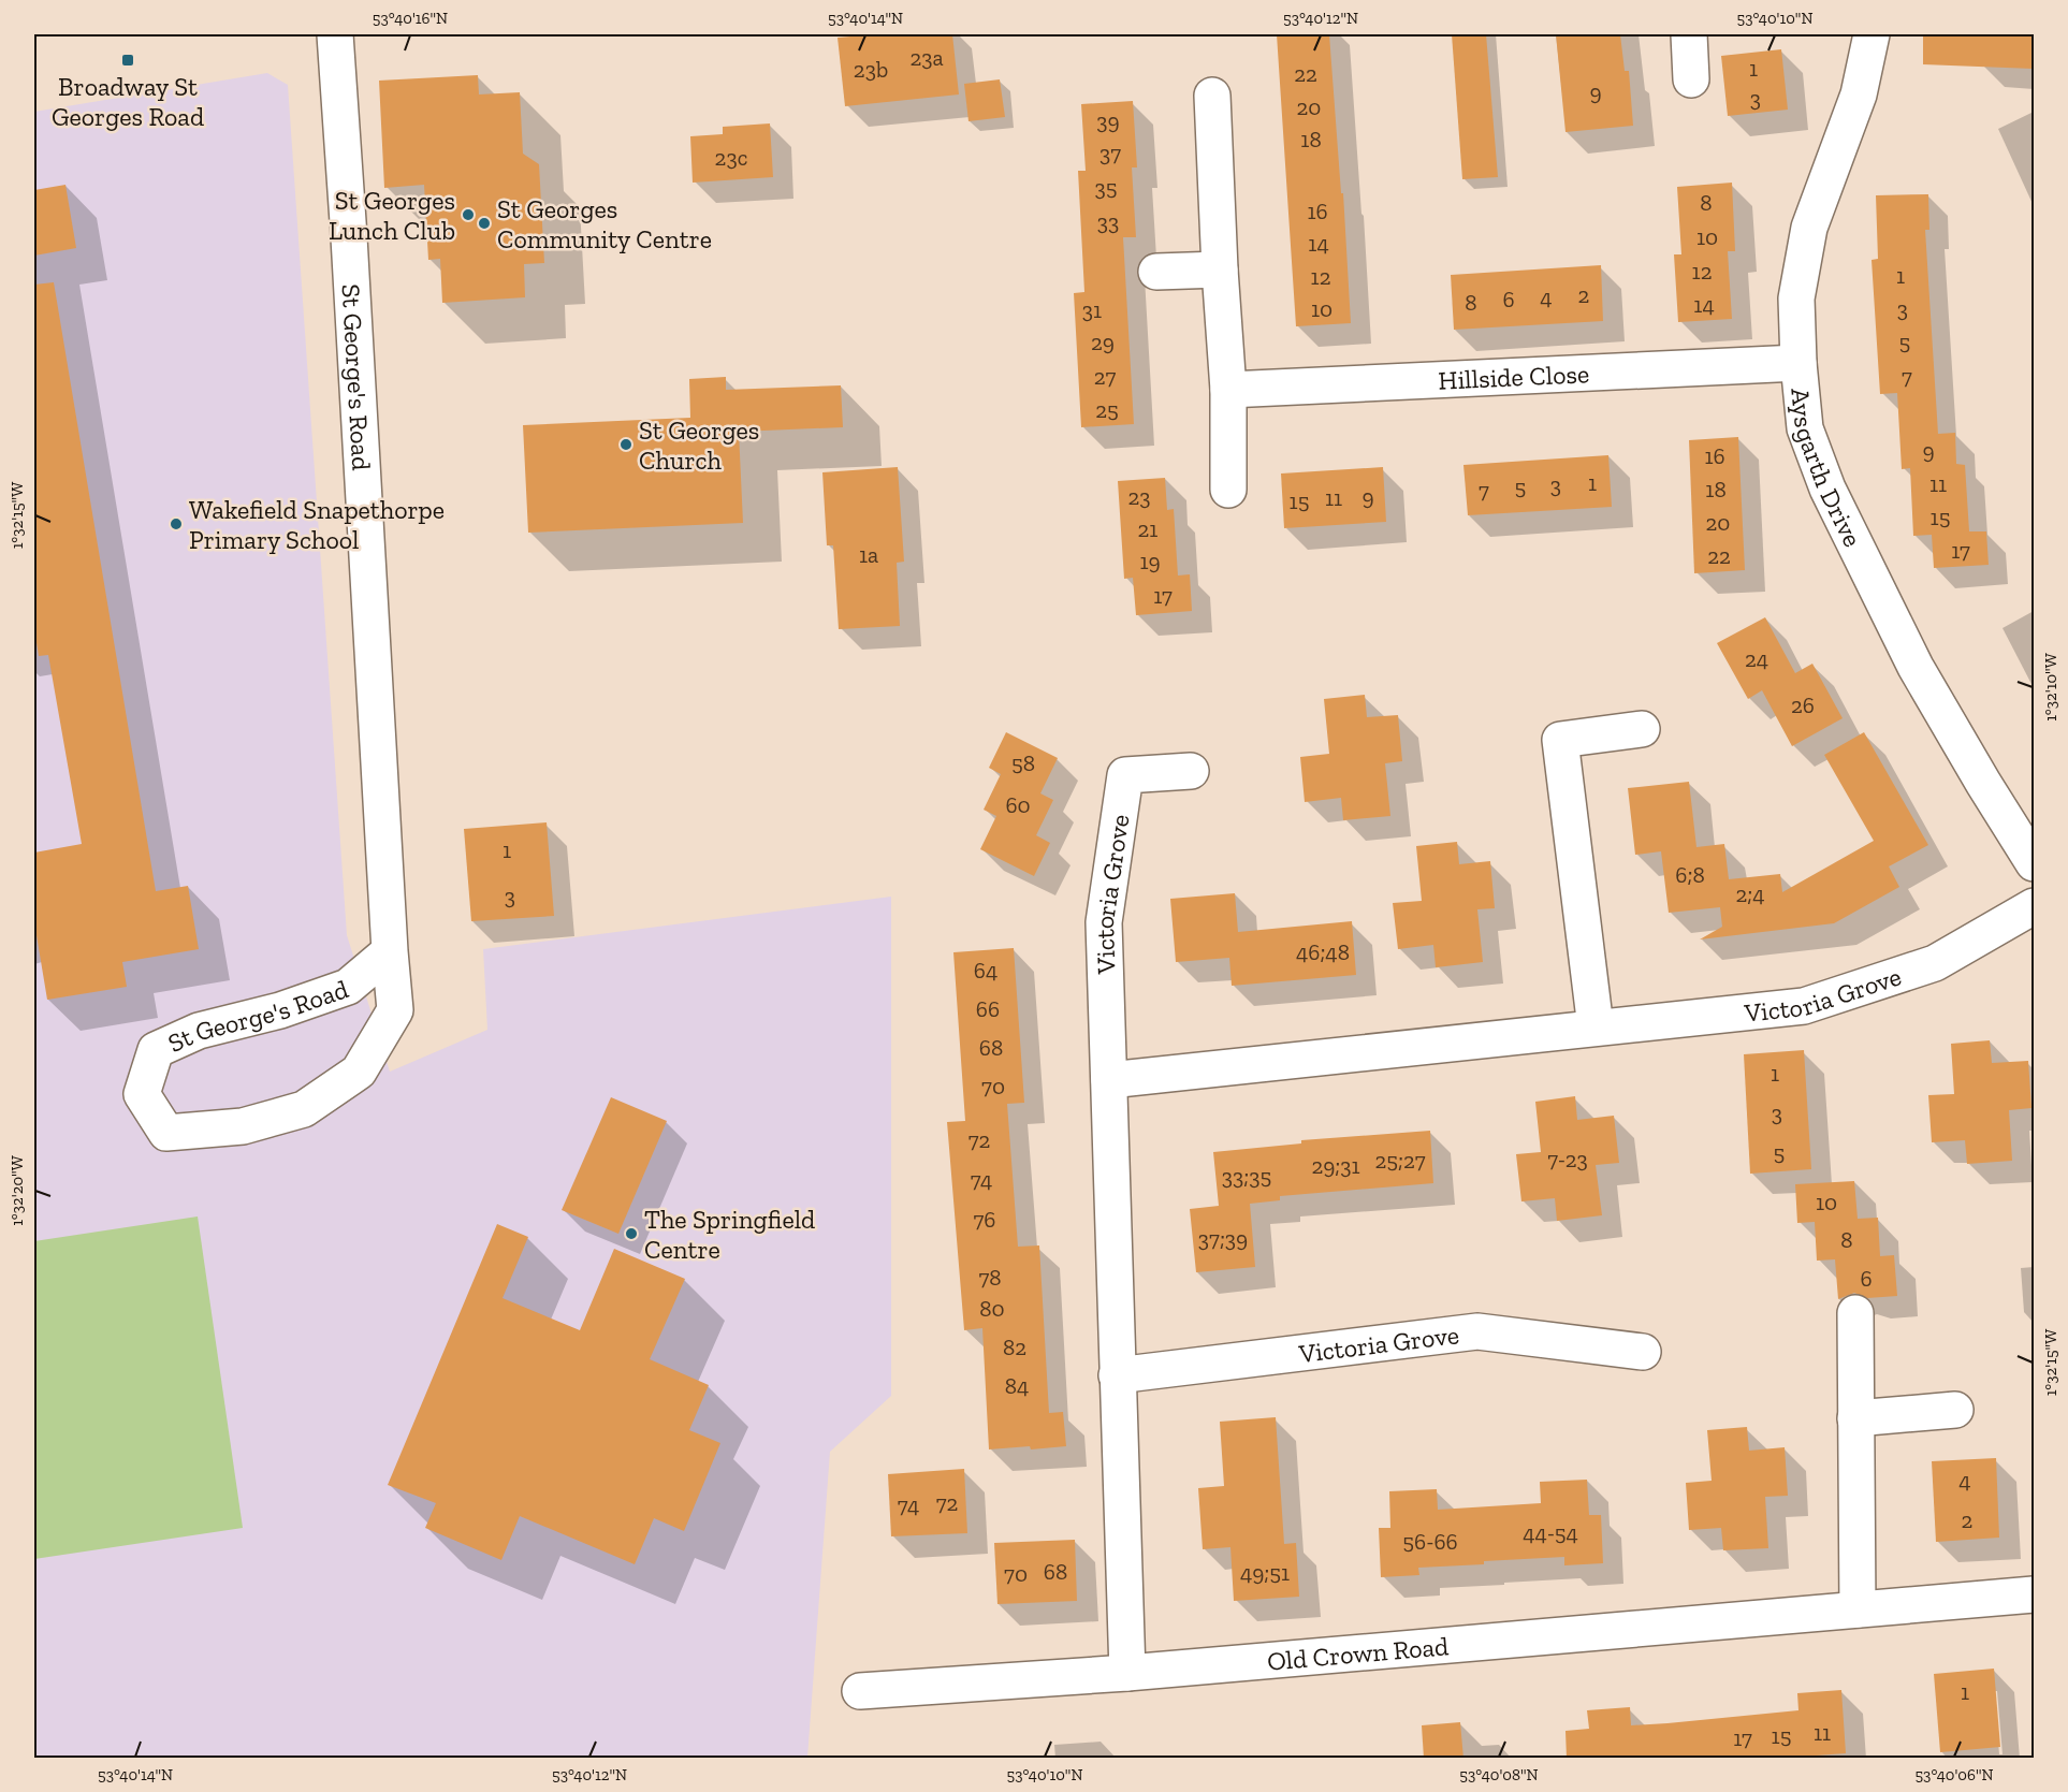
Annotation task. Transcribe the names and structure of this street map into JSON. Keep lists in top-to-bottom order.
{
  "streets": {
    "street": [
      "St George's Road",
      "Hillside Close",
      "Aysgarth Drive",
      "Victoria Grove",
      "Old Crown Road"
    ]
  },
  "crossings": [
    ["Hillside Close", "Aysgarth Drive"],
    ["Victoria Grove", "Old Crown Road"]
  ],
  "places": {
    "transit": ["Broadway St Georges Road"],
    "other": [
      "St Georges Lunch Club",
      "St Georges Community Centre",
      "St Georges Church",
      "Wakefield Snapethorpe Primary School",
      "The Springfield Centre"
    ]
  },
  "house_numbers": [
    "23a",
    "1",
    "23b",
    "22",
    "9",
    "3",
    "20",
    "39",
    "18",
    "37",
    "23c",
    "35",
    "8",
    "16",
    "33",
    "10",
    "14",
    "12",
    "1",
    "12",
    "2",
    "4",
    "6",
    "8",
    "14",
    "10",
    "3",
    "31",
    "29",
    "5",
    "27",
    "7",
    "25",
    "9",
    "16",
    "1",
    "11",
    "3",
    "5",
    "18",
    "7",
    "23",
    "9",
    "11",
    "15",
    "15",
    "20",
    "21",
    "17",
    "1a",
    "22",
    "19",
    "17",
    "24",
    "26",
    "58",
    "60",
    "1",
    "6;8",
    "2;4",
    "3",
    "46;48",
    "64",
    "66",
    "68",
    "1",
    "70",
    "3",
    "72",
    "5",
    "7-23",
    "25;27",
    "29;31",
    "33;35",
    "74",
    "10",
    "76",
    "37;39",
    "8",
    "78",
    "6",
    "80",
    "82",
    "84",
    "4",
    "72",
    "74",
    "2",
    "44-54",
    "56-66",
    "68",
    "49;51",
    "70",
    "1",
    "11",
    "15",
    "17"
  ],
  "coordinates": [
    "53°40'16\"N",
    "53°40'14\"N",
    "53°40'12\"N",
    "53°40'10\"N",
    "1°32'15\"W",
    "1°32'10\"W",
    "1°32'20\"W",
    "53°40'08\"N",
    "53°40'06\"N"
  ]
}
